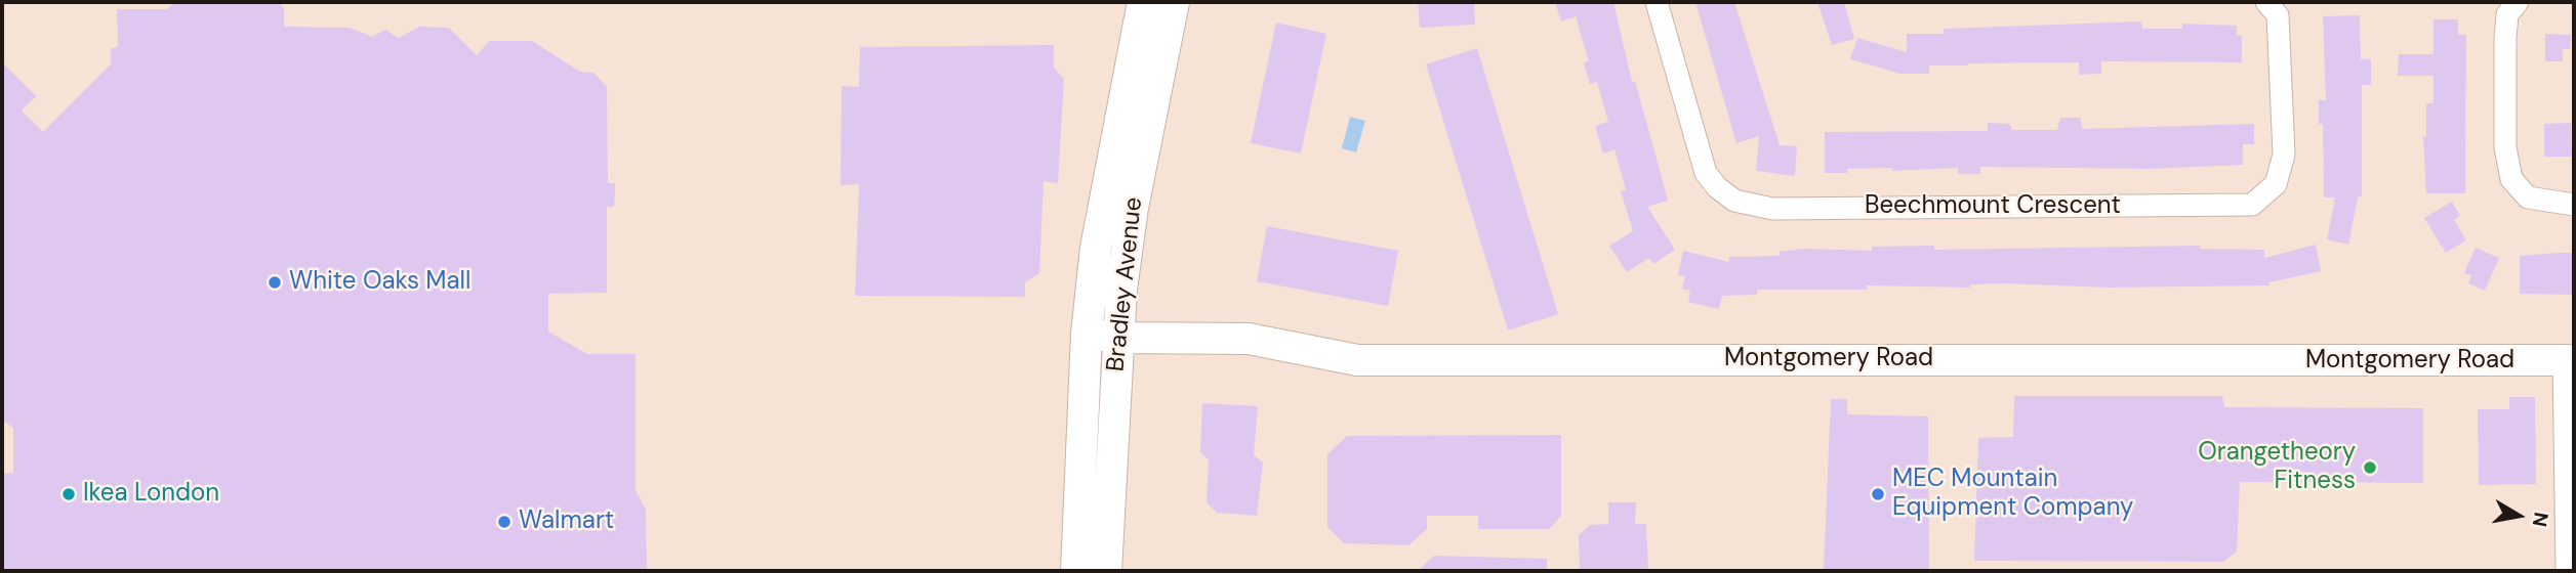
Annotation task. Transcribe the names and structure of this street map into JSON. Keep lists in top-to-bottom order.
{
  "streets": {
    "street": ["Beechmount Crescent", "Bradley Avenue", "Montgomery Road"]
  },
  "crossings": [
    ["Bradley Avenue", "Montgomery Road"]
  ],
  "places": [
    "White Oaks Mall",
    "Orangetheory Fitness",
    "Ikea London",
    "MEC Mountain Equipment Company",
    "Walmart"
  ],
  "north": "right"
}
